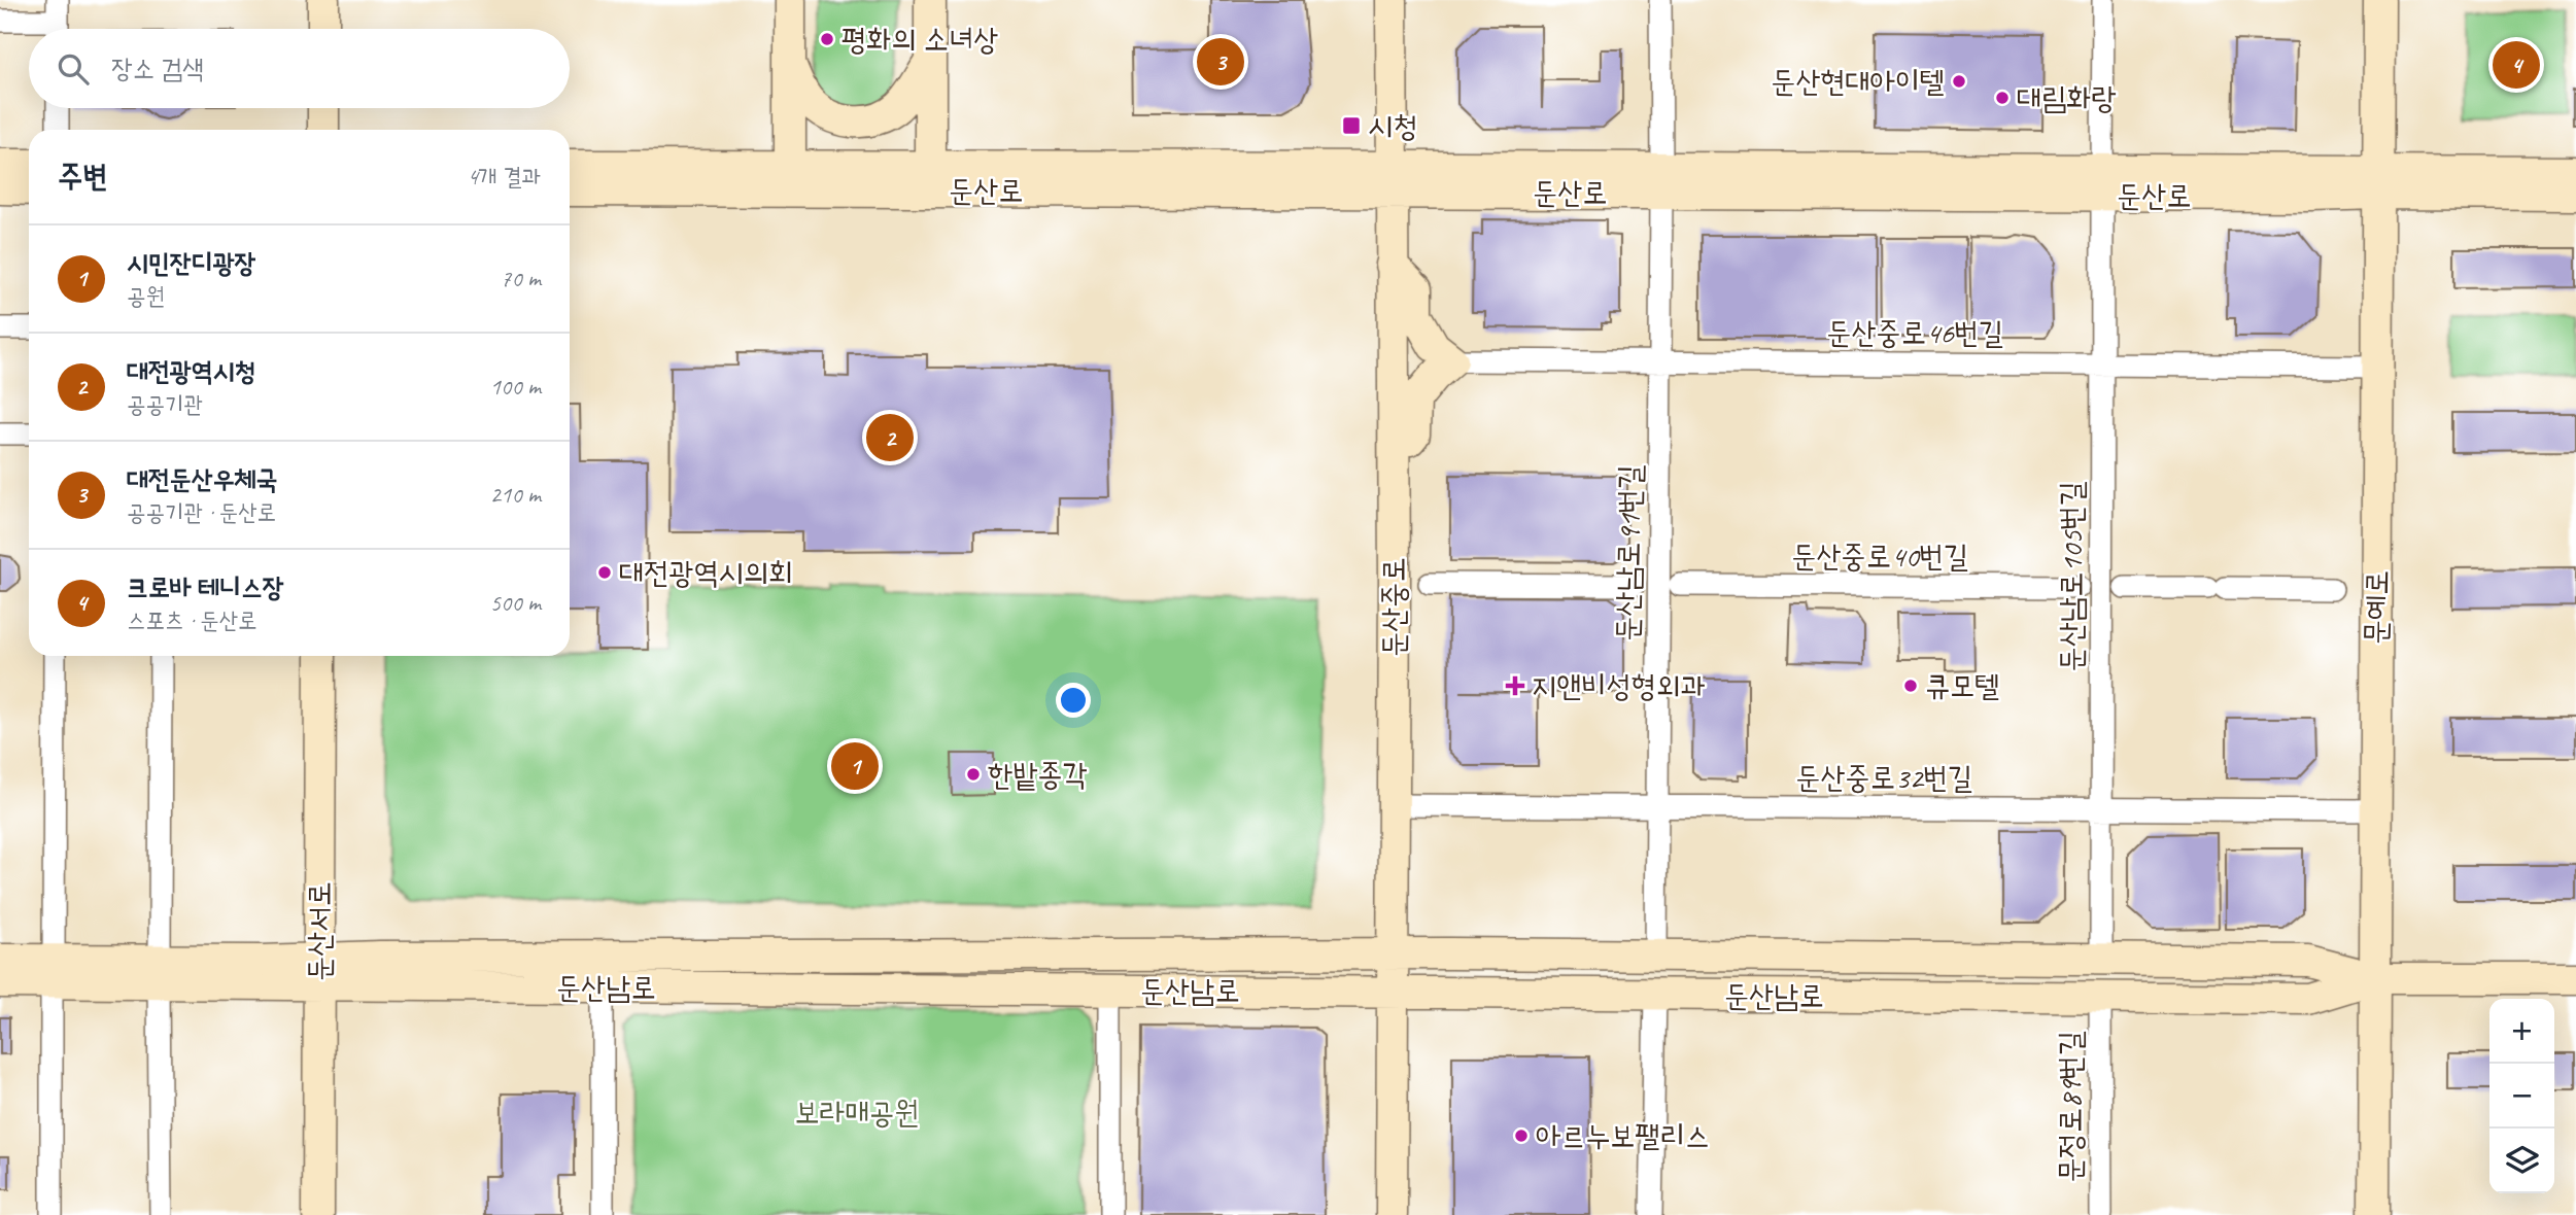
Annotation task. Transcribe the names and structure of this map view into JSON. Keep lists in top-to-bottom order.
{
  "streets": {
    "main road": [
      "둔산로",
      "둔산중로",
      "문예로",
      "둔산서로",
      "둔산남로"
    ],
    "street": [
      "둔산중로46번길",
      "둔산남로91번길",
      "둔산중로40번길",
      "둔산남로105번길",
      "둔산중로32번길",
      "문정로89번길"
    ]
  },
  "crossings": [
    ["둔산로", "둔산남로91번길"],
    ["둔산로", "둔산남로105번길"],
    ["둔산로", "둔산중로"],
    ["둔산로", "문예로"],
    ["둔산중로46번길", "둔산남로91번길"],
    ["둔산중로46번길", "둔산남로105번길"],
    ["둔산중로46번길", "문예로"],
    ["둔산남로91번길", "둔산중로32번길"],
    ["둔산남로91번길", "둔산남로"],
    ["둔산남로105번길", "둔산중로32번길"],
    ["둔산남로105번길", "둔산남로"],
    ["둔산중로", "둔산중로32번길"],
    ["둔산중로", "둔산남로"],
    ["문예로", "둔산중로32번길"],
    ["문예로", "둔산남로"],
    ["둔산서로", "둔산남로"],
    ["둔산남로", "문정로89번길"]
  ],
  "parks": ["보라매공원"],
  "places": {
    "other": [
      "평화의 소녀상",
      "둔산현대아이텔",
      "대림화랑",
      "대전광역시의회",
      "큐모텔",
      "한밭종각",
      "아르누보팰리스"
    ],
    "transit": ["시청"],
    "health": ["지앤비성형외과"]
  },
  "page": {
    "search": "장소 검색",
    "pins": [
      "3",
      "4",
      "2",
      "1"
    ],
    "heading": ["주변", "4개 결과"],
    "list": [
      {
        "mark": "1",
        "name": "시민잔디광장",
        "note": "공원",
        "value": "70 m"
      },
      {
        "mark": "2",
        "name": "대전광역시청",
        "note": "공공기관",
        "value": "100 m"
      },
      {
        "mark": "3",
        "name": "대전둔산우체국",
        "note": "공공기관 · 둔산로",
        "value": "210 m"
      },
      {
        "mark": "4",
        "name": "크로바 테니스장",
        "note": "스포츠 · 둔산로",
        "value": "500 m"
      }
    ],
    "map_buttons": ["+", "−"]
  }
}
